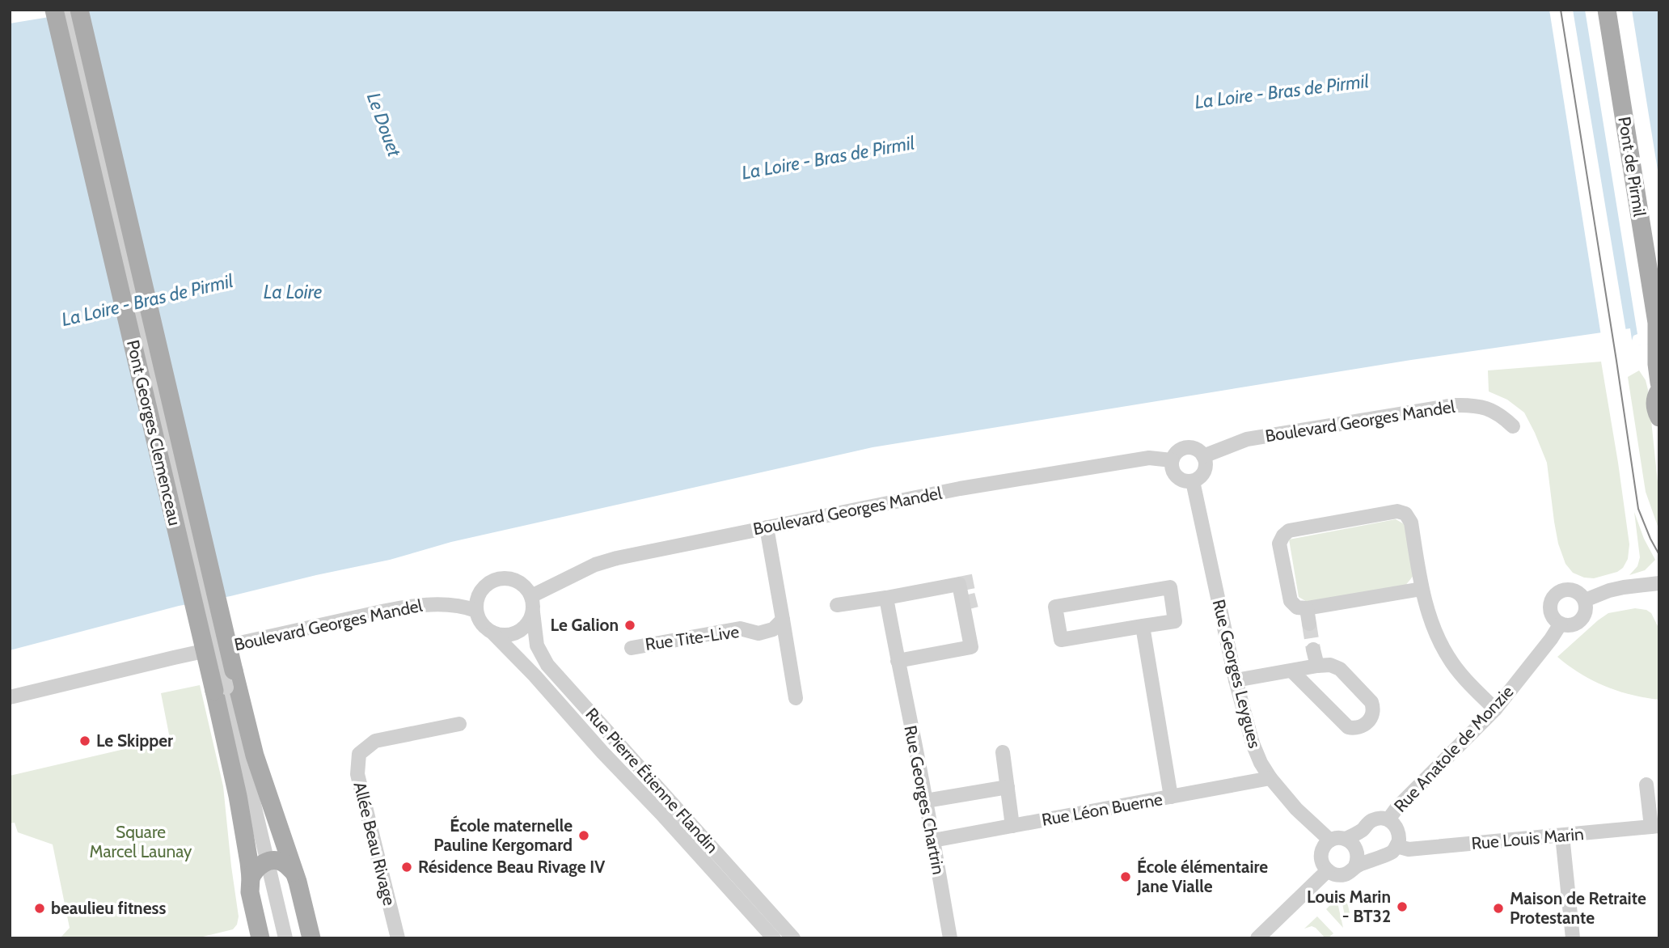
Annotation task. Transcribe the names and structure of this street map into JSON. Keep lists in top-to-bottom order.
{
  "streets": {
    "main road": ["Pont de Pirmil", "Pont Georges Clemenceau"],
    "street": [
      "Boulevard Georges Mandel",
      "Rue Tite-Live",
      "Rue Georges Leygues",
      "Rue Anatole de Monzie",
      "Rue Pierre Étienne Flandin",
      "Rue Georges Chartrin",
      "Rue Léon Buerne",
      "Rue Louis Marin",
      "Allée Beau Rivage"
    ]
  },
  "crossings": [
    ["Boulevard Georges Mandel", "Rue Georges Leygues"],
    ["Boulevard Georges Mandel", "Rue Pierre Étienne Flandin"],
    ["Rue Georges Leygues", "Rue Anatole de Monzie"],
    ["Rue Georges Leygues", "Rue Léon Buerne"],
    ["Rue Anatole de Monzie", "Rue Louis Marin"],
    ["Rue Georges Chartrin", "Rue Léon Buerne"]
  ],
  "water": ["La Loire - Bras de Pirmil", "Le Douet", "La Loire"],
  "parks": ["Square Marcel Launay"],
  "places": [
    "Le Galion",
    "Le Skipper",
    "École maternelle Pauline Kergomard",
    "Résidence Beau Rivage IV",
    "École élémentaire Jane Vialle",
    "Louis Marin - BT32",
    "beaulieu fitness",
    "Maison de Retraite Protestante"
  ]
}
